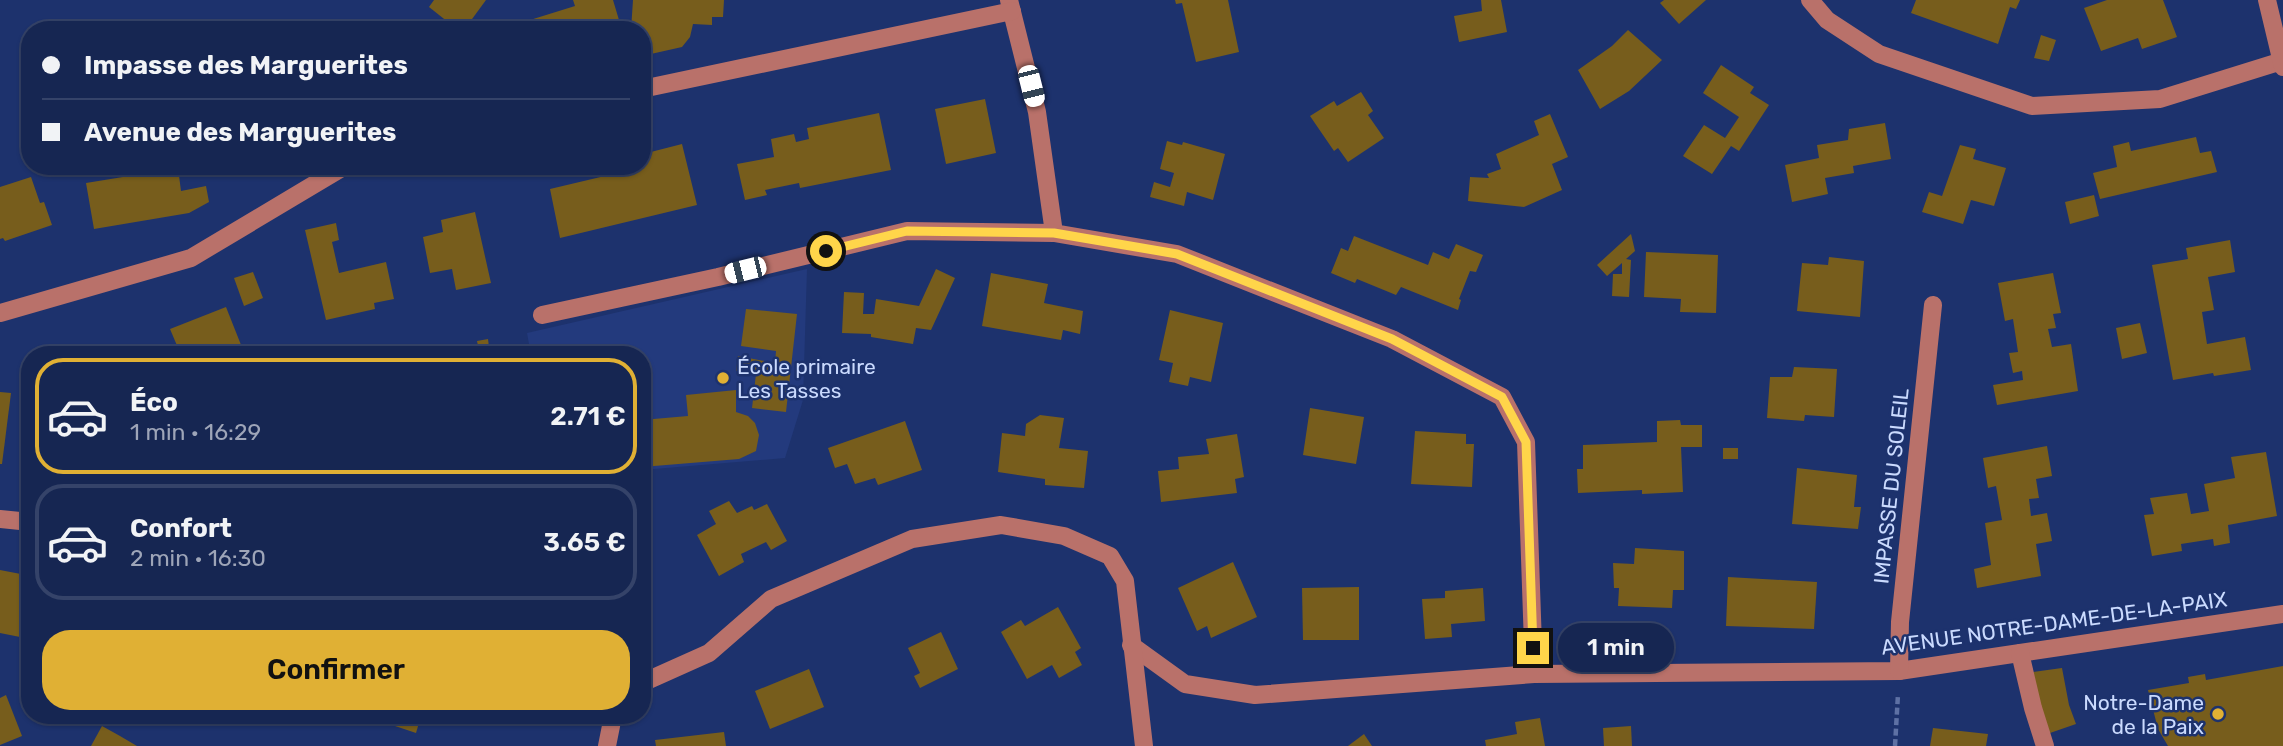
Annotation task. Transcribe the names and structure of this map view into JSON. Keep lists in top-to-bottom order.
{
  "streets": {
    "street": ["IMPASSE DU SOLEIL", "AVENUE NOTRE-DAME-DE-LA-PAIX"]
  },
  "crossings": [
    ["IMPASSE DU SOLEIL", "AVENUE NOTRE-DAME-DE-LA-PAIX"]
  ],
  "places": ["École primaire Les Tasses", "Notre-Dame de la Paix"],
  "page": {
    "banner": ["Impasse des Marguerites", "Avenue des Marguerites"],
    "list": [
      {
        "name": "Éco",
        "note": "1 min · 16:29",
        "value": "2.71 €"
      },
      {
        "name": "Confort",
        "note": "2 min · 16:30",
        "value": "3.65 €"
      }
    ],
    "buttons": "Confirmer",
    "bubble": "1 min"
  }
}
